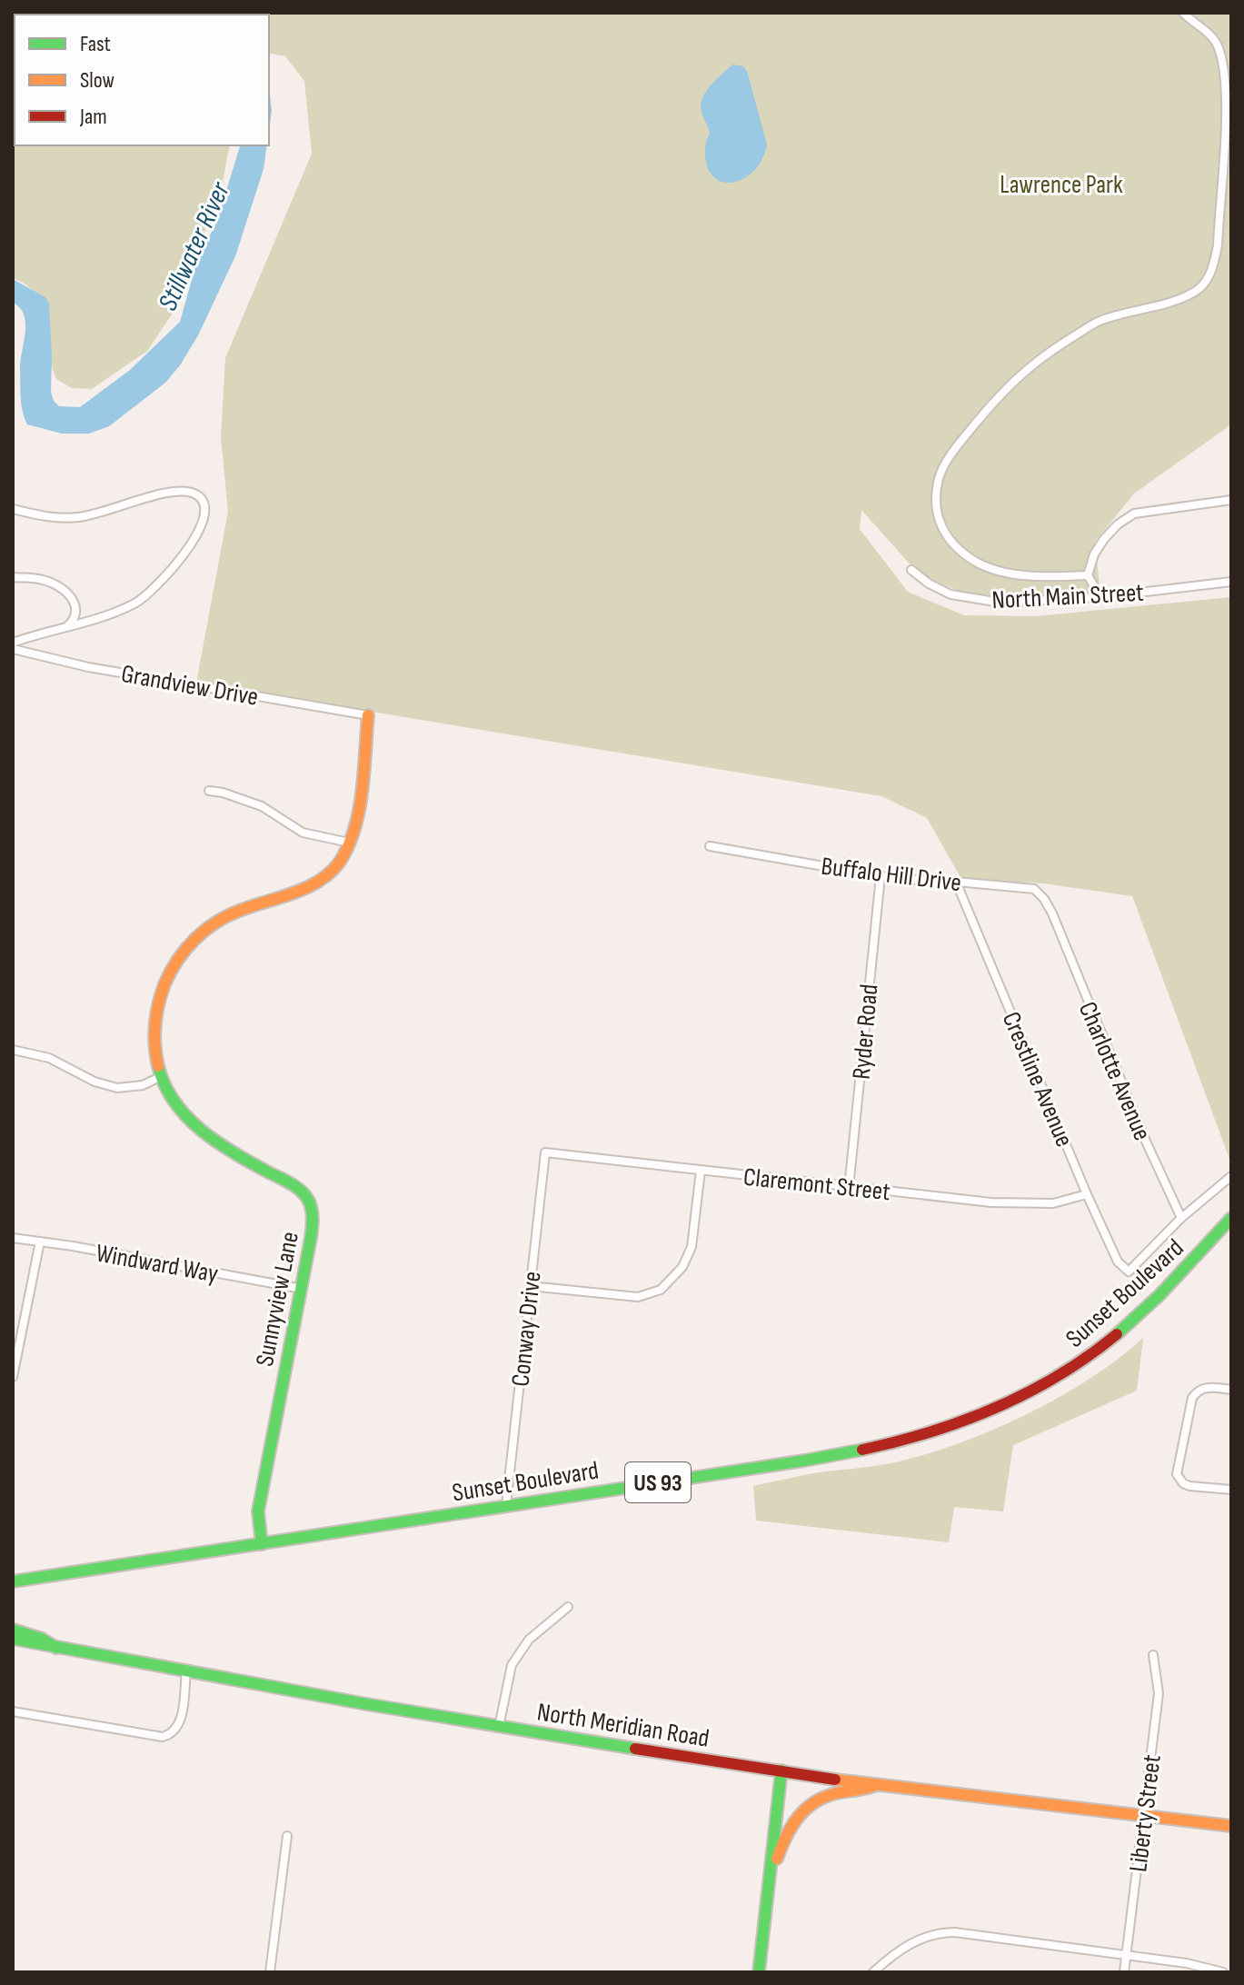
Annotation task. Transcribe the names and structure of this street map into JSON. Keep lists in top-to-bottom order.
{
  "streets": {
    "main road": [
      "Sunset Boulevard",
      "Sunnyview Lane",
      "US 93",
      "North Meridian Road"
    ],
    "street": [
      "North Main Street",
      "Grandview Drive",
      "Buffalo Hill Drive",
      "Ryder Road",
      "Charlotte Avenue",
      "Crestline Avenue",
      "Claremont Street",
      "Windward Way",
      "Conway Drive",
      "Liberty Street"
    ]
  },
  "crossings": [
    ["Grandview Drive", "Sunnyview Lane"],
    ["Buffalo Hill Drive", "Ryder Road"],
    ["Buffalo Hill Drive", "Charlotte Avenue"],
    ["Buffalo Hill Drive", "Crestline Avenue"],
    ["Ryder Road", "Claremont Street"],
    ["Charlotte Avenue", "Crestline Avenue"],
    ["Crestline Avenue", "Claremont Street"],
    ["Claremont Street", "Conway Drive"],
    ["Windward Way", "Sunnyview Lane"],
    ["Sunset Boulevard", "Sunnyview Lane"],
    ["Sunset Boulevard", "Conway Drive"],
    ["North Meridian Road", "Liberty Street"]
  ],
  "water": ["Stillwater River"],
  "parks": ["Lawrence Park"],
  "legend": ["Fast", "Slow", "Jam"]
}
